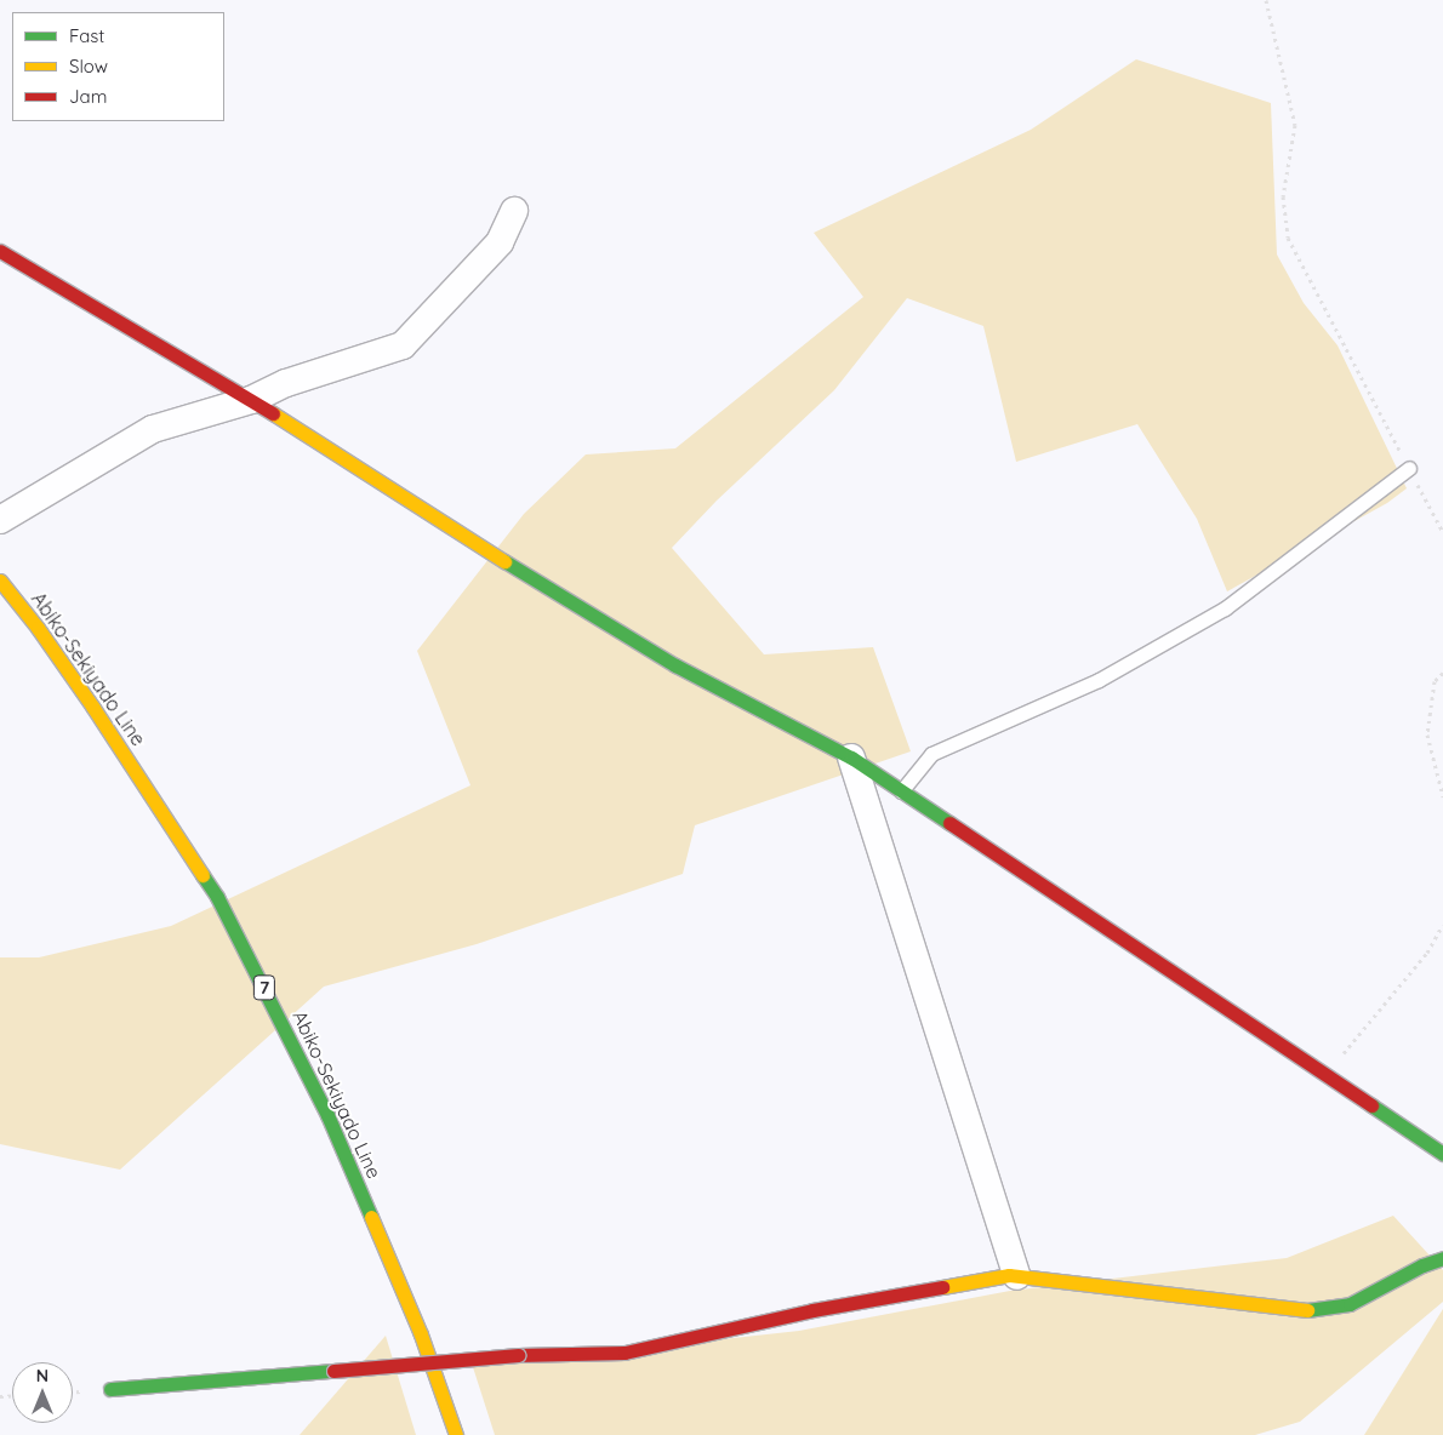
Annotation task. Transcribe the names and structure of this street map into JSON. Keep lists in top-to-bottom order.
{
  "streets": {
    "street": ["Abiko-Sekiyado Line", "7"]
  },
  "legend": ["Fast", "Slow", "Jam"],
  "north": "top"
}
